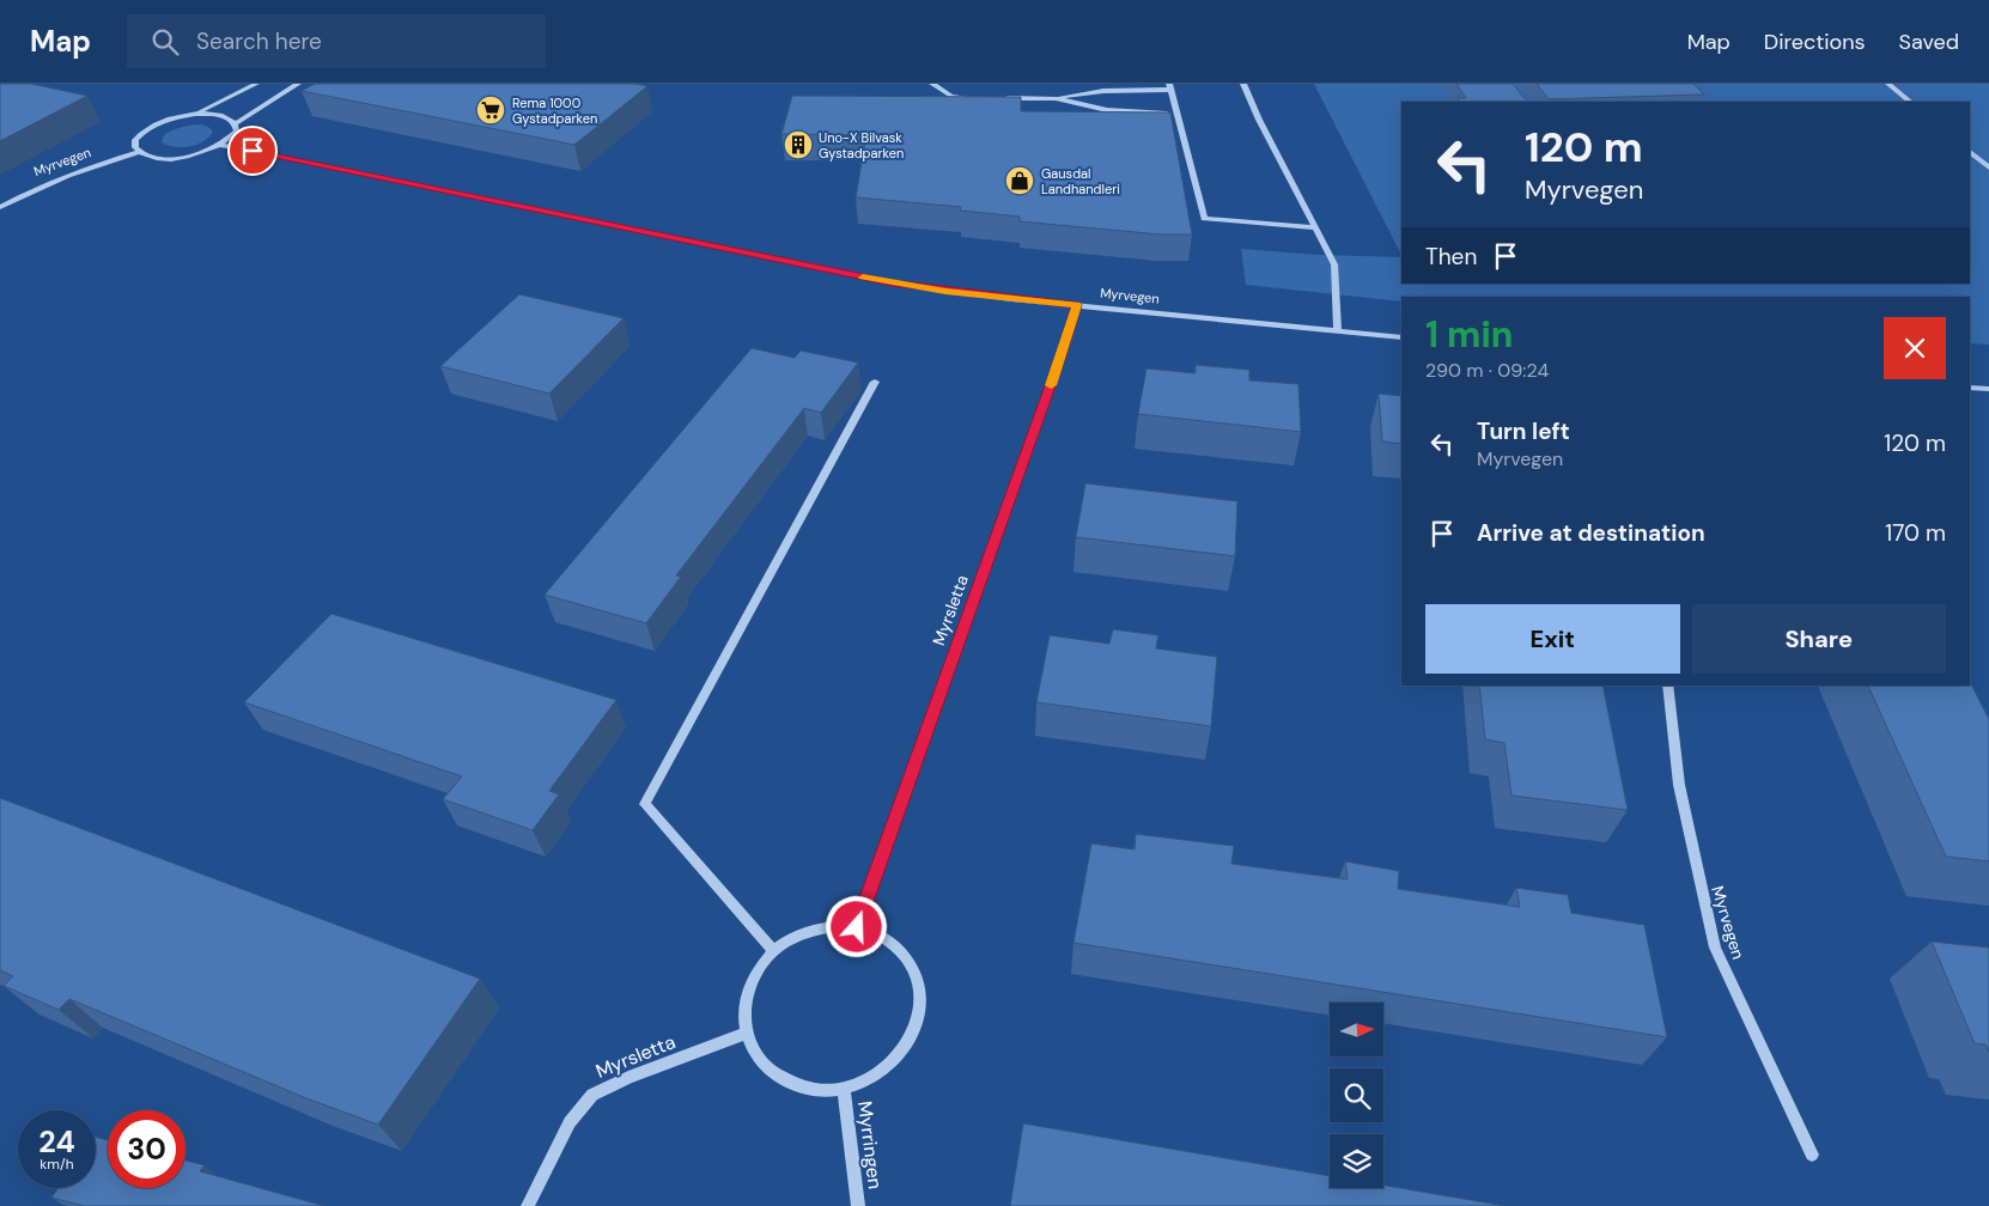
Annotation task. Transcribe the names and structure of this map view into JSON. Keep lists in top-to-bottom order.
{
  "streets": {
    "street": ["Myrvegen", "Myrsletta", "Myrringen"]
  },
  "crossings": [
    ["Myrvegen", "Myrsletta"],
    ["Myrsletta", "Myrringen"]
  ],
  "places": {
    "supermarket": ["Rema 1000 Gystadparken"],
    "building": ["Uno-X Bilvask Gystadparken"],
    "shop": ["Gausdal Landhandleri"]
  },
  "north": "right",
  "page": {
    "header": "Map",
    "search": "Search here",
    "nav": ["Map", "Directions", "Saved"],
    "turn": ["120 m", "Myrvegen"],
    "then": "Then",
    "heading": ["1 min", "290 m · 09:24"],
    "list": [
      {
        "name": "Turn left",
        "note": "Myrvegen",
        "value": "120 m"
      },
      {
        "name": "Arrive at destination",
        "value": "170 m"
      }
    ],
    "buttons": ["Exit", "Share"],
    "speed": "24 km/h",
    "limit": "30"
  }
}
